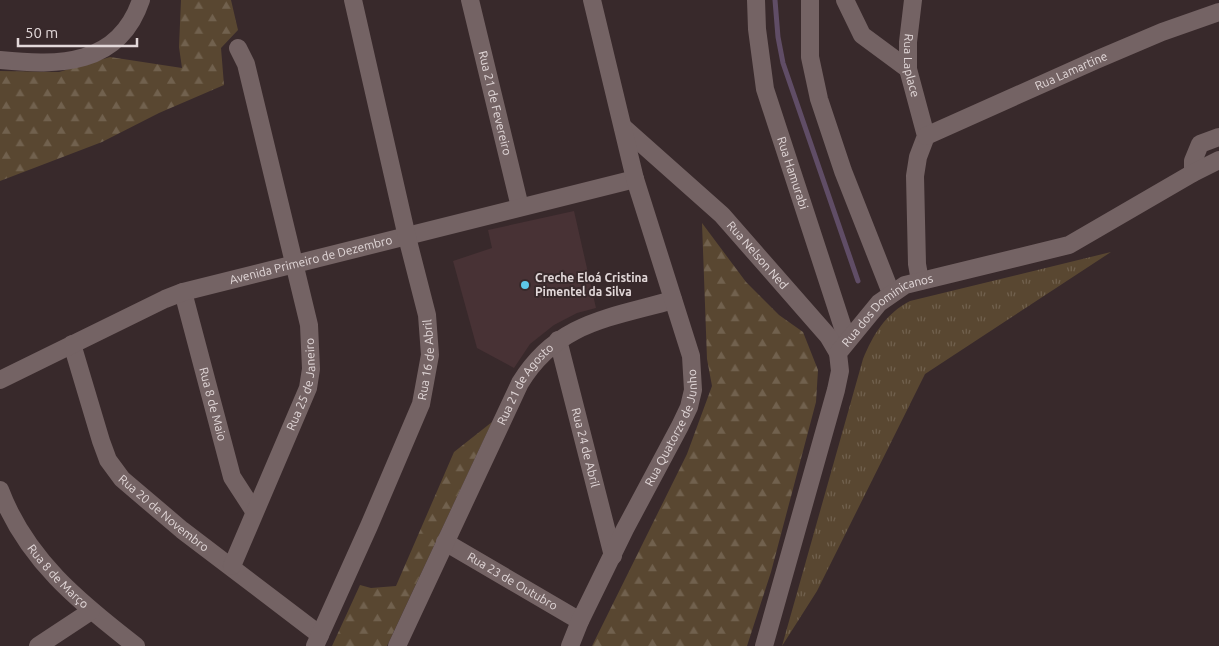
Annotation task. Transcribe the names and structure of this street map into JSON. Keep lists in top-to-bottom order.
{
  "streets": {
    "street": [
      "Rua Laplace",
      "Rua Lamartine",
      "Rua 21 de Fevereiro",
      "Rua Hamurabi",
      "Rua Nelson Ned",
      "Avenida Primeiro de Dezembro",
      "Rua dos Dominicanos",
      "Rua 16 de Abril",
      "Rua 25 de Janeiro",
      "Rua 21 de Agosto",
      "Rua 8 de Maio",
      "Rua Quatorze de Junho",
      "Rua 24 de Abril",
      "Rua 20 de Novembro",
      "Rua 8 de Março",
      "Rua 23 de Outubro"
    ]
  },
  "crossings": [
    ["Rua Laplace", "Rua Lamartine"],
    ["Rua 21 de Fevereiro", "Avenida Primeiro de Dezembro"],
    ["Rua Hamurabi", "Rua Nelson Ned"],
    ["Rua Hamurabi", "Rua dos Dominicanos"],
    ["Rua Nelson Ned", "Rua dos Dominicanos"],
    ["Avenida Primeiro de Dezembro", "Rua 16 de Abril"],
    ["Avenida Primeiro de Dezembro", "Rua 25 de Janeiro"],
    ["Avenida Primeiro de Dezembro", "Rua 8 de Maio"],
    ["Avenida Primeiro de Dezembro", "Rua Quatorze de Junho"],
    ["Avenida Primeiro de Dezembro", "Rua 20 de Novembro"],
    ["Rua 16 de Abril", "Rua 20 de Novembro"],
    ["Rua 25 de Janeiro", "Rua 8 de Maio"],
    ["Rua 25 de Janeiro", "Rua 20 de Novembro"],
    ["Rua 21 de Agosto", "Rua Quatorze de Junho"],
    ["Rua 21 de Agosto", "Rua 24 de Abril"],
    ["Rua 21 de Agosto", "Rua 23 de Outubro"],
    ["Rua Quatorze de Junho", "Rua 24 de Abril"],
    ["Rua Quatorze de Junho", "Rua 23 de Outubro"]
  ],
  "places": ["Creche Eloá Cristina Pimentel da Silva"],
  "scale_bar": "50 m"
}
